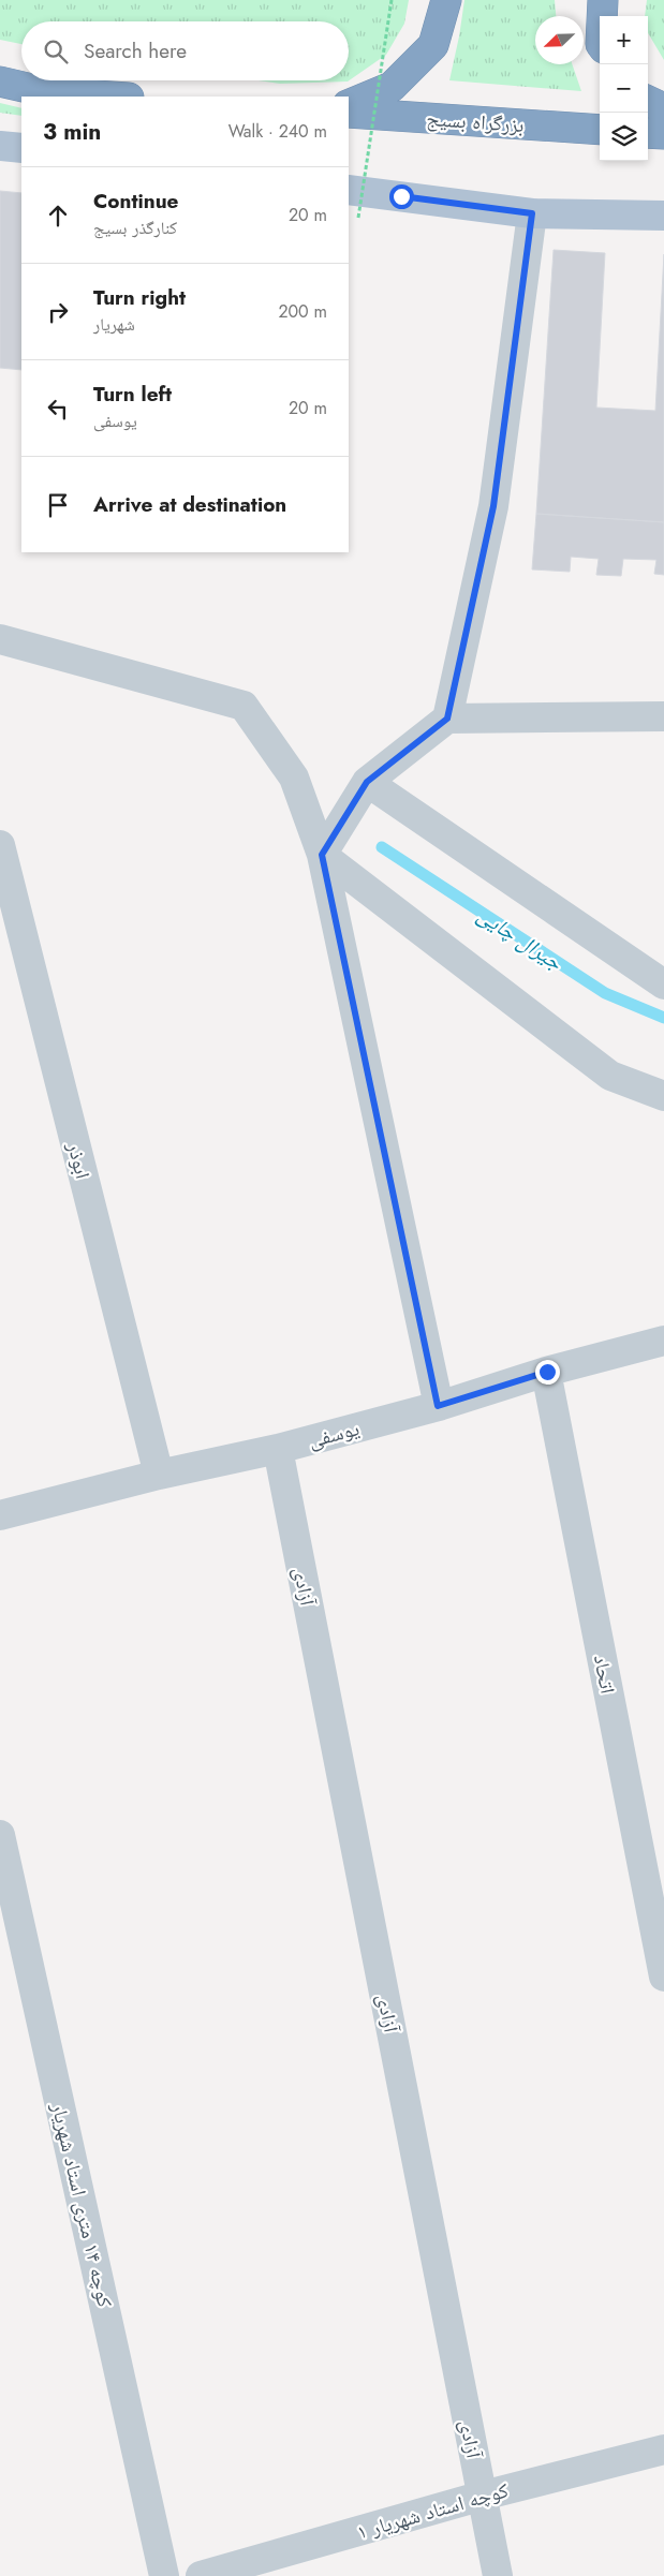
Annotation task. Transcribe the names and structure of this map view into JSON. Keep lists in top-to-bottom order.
{
  "streets": {
    "highway": ["بزرگراه بسیج"],
    "street": [
      "ابوذر",
      "یوسفی",
      "آزادی",
      "اتحاد",
      "کوچه ۱۴ متری استاد شهریار",
      "کوچه استاد شهریار ۱"
    ]
  },
  "crossings": [
    ["ابوذر", "یوسفی"],
    ["یوسفی", "آزادی"],
    ["یوسفی", "اتحاد"],
    ["آزادی", "کوچه استاد شهریار ۱"]
  ],
  "water": ["جیرال چایی"],
  "north": "bottom left",
  "page": {
    "map_buttons": ["+", "−"],
    "search": "Search here",
    "heading": ["3 min", "Walk · 240 m"],
    "list": [
      ["Continue", "کنارگذر بسیج", "20 m"],
      ["Turn right", "شهریار", "200 m"],
      ["Turn left", "یوسفی", "20 m"],
      "Arrive at destination"
    ]
  }
}
